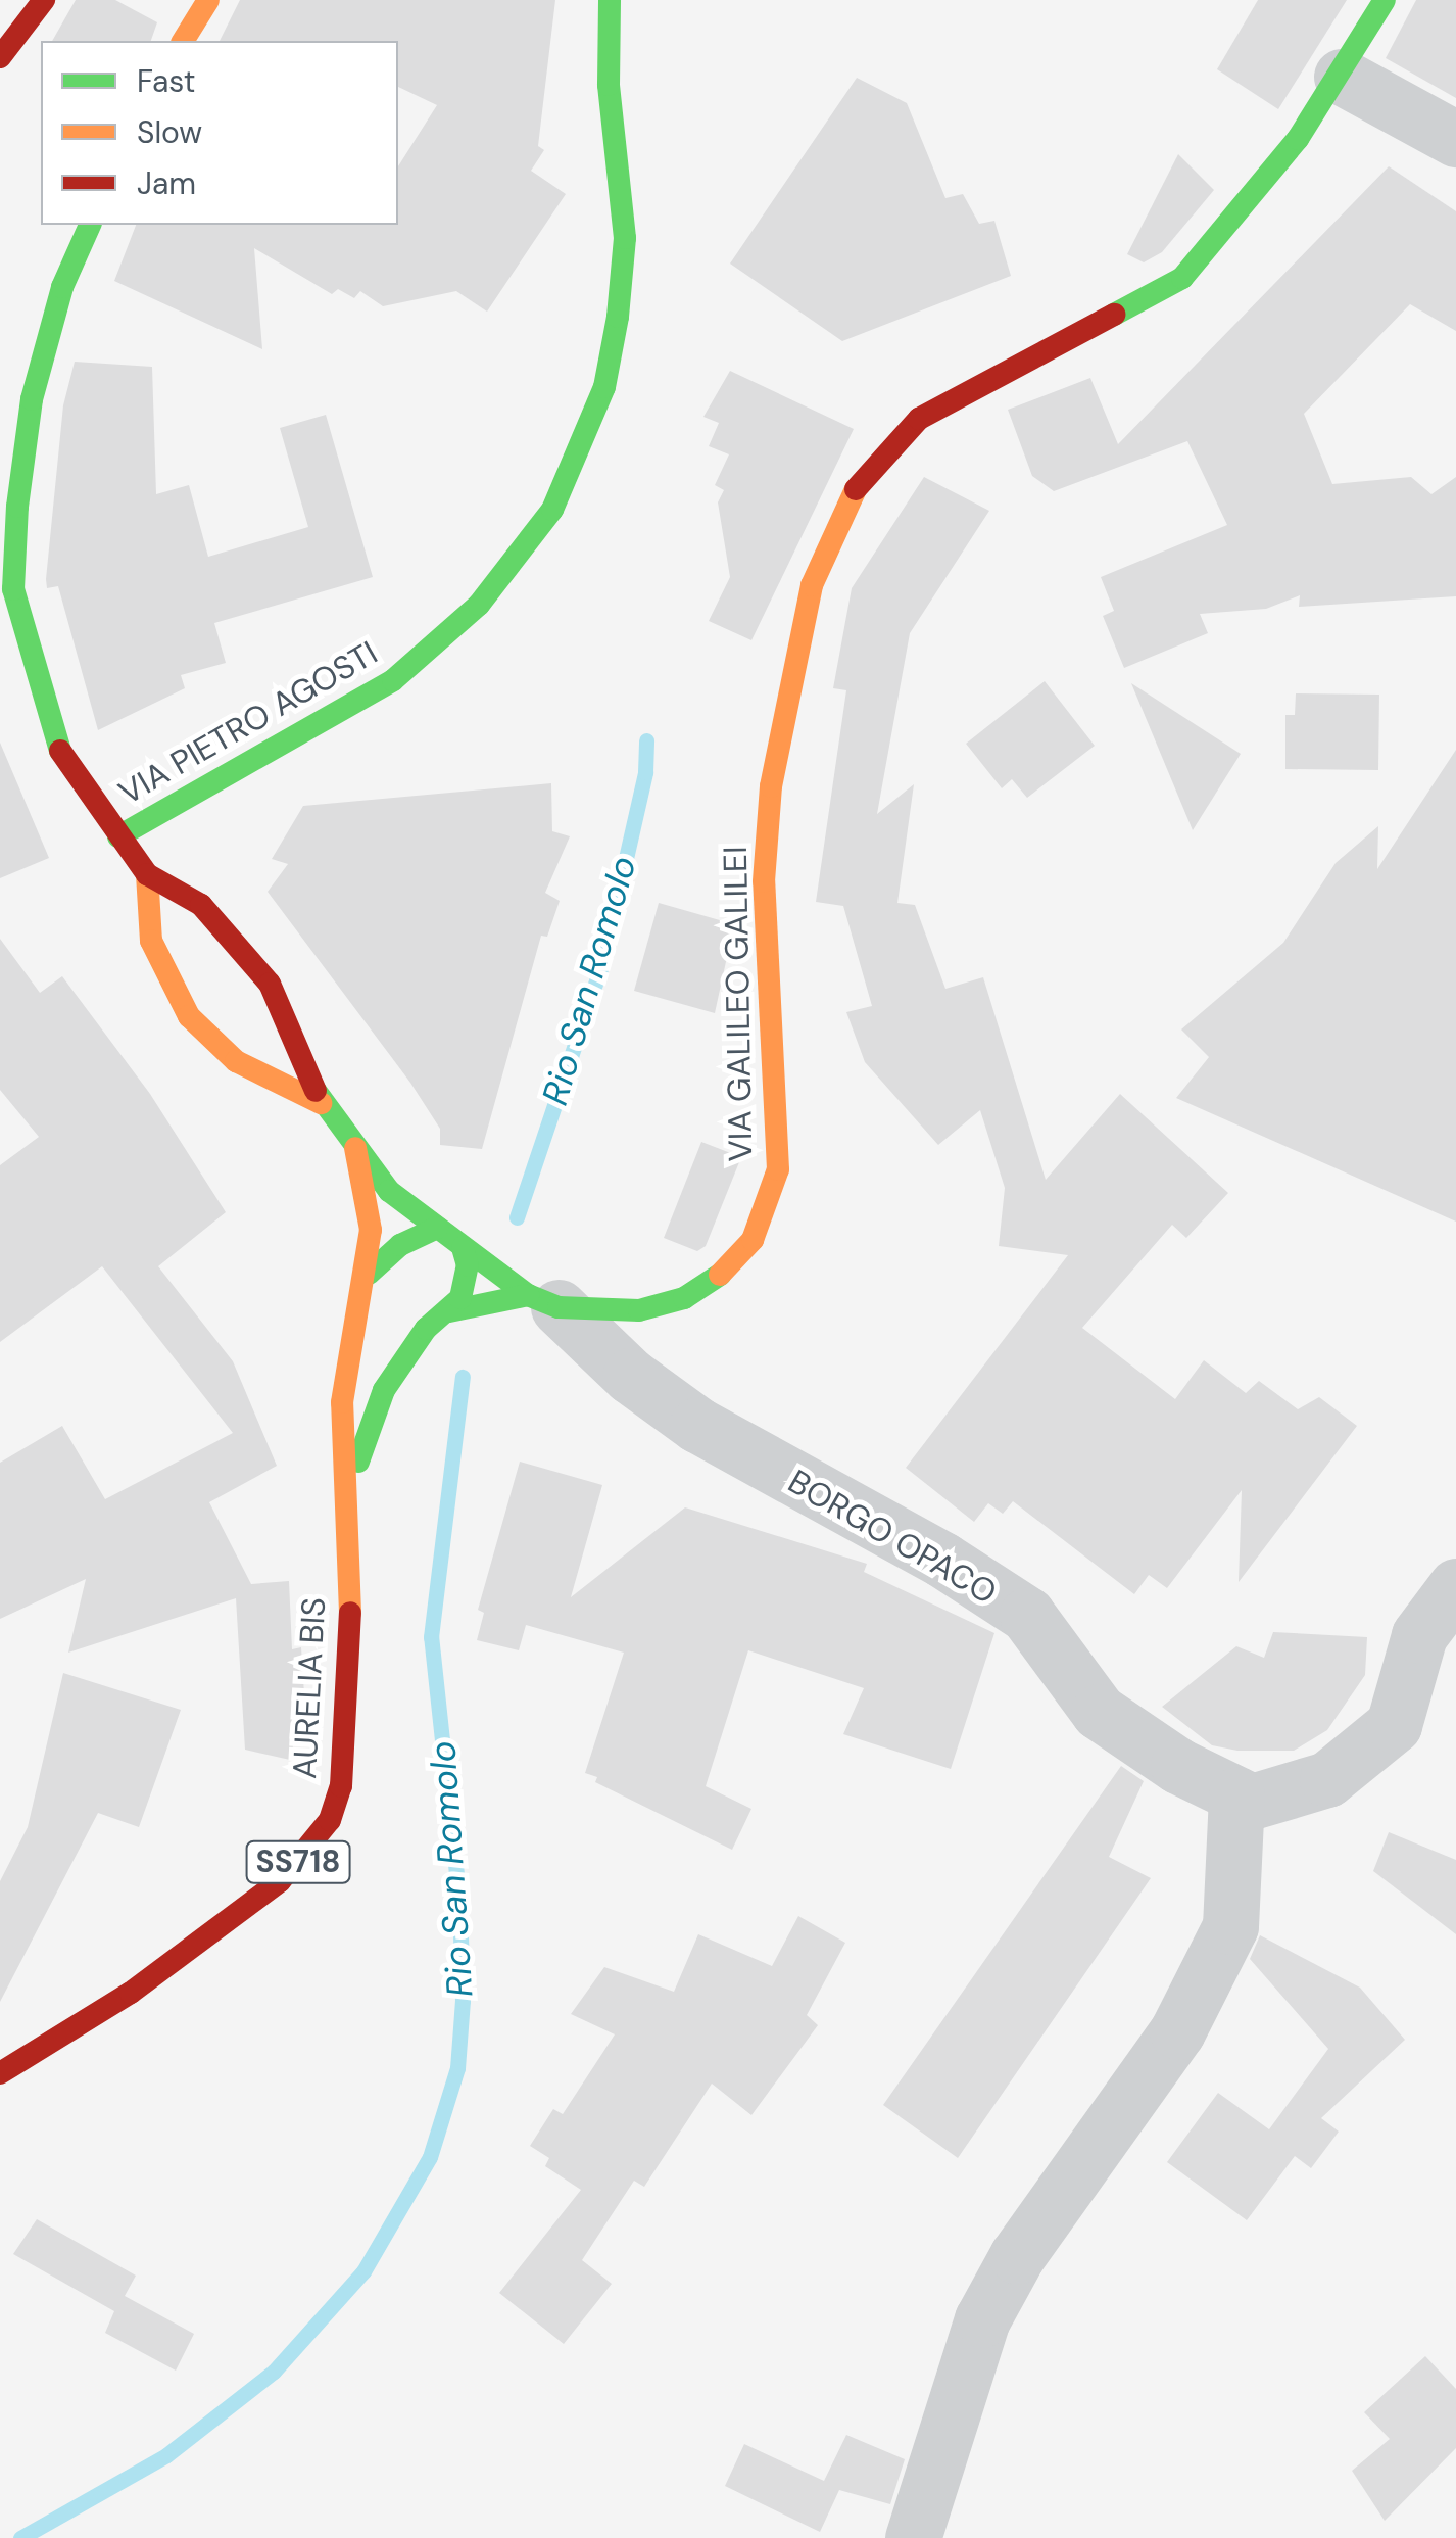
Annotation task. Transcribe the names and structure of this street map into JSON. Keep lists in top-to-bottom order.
{
  "streets": {
    "main road": [
      "VIA PIETRO AGOSTI",
      "VIA GALILEO GALILEI",
      "AURELIA BIS",
      "SS718"
    ],
    "street": ["BORGO OPACO"]
  },
  "crossings": [
    ["VIA GALILEO GALILEI", "BORGO OPACO"],
    ["VIA GALILEO GALILEI", "SS718"],
    ["AURELIA BIS", "SS718"]
  ],
  "water": ["Rio San Romolo"],
  "legend": ["Fast", "Slow", "Jam"]
}
